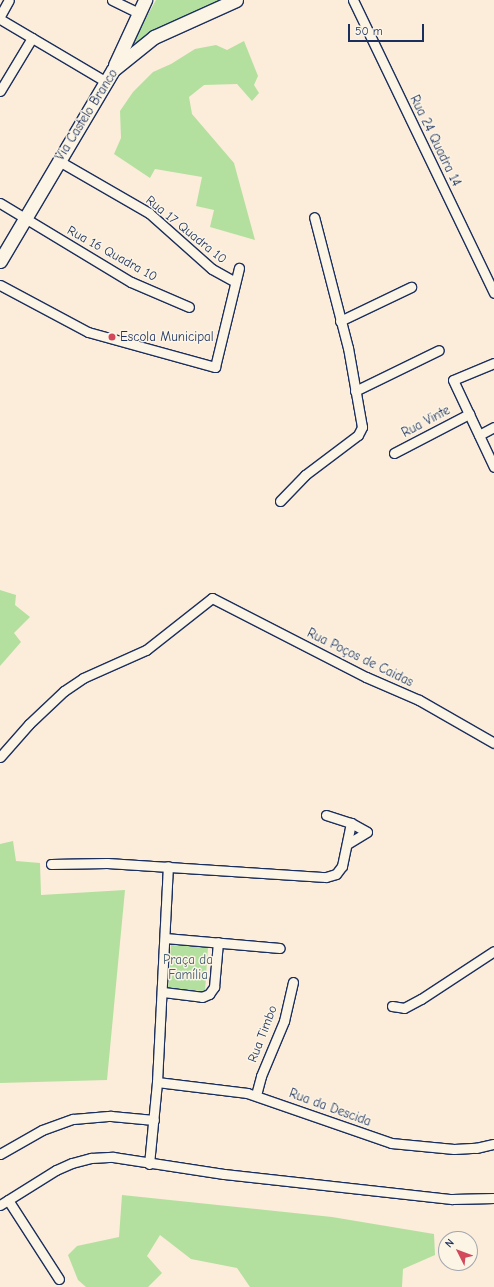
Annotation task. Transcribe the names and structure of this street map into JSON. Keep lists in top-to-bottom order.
{
  "streets": {
    "main road": ["Via Castelo Branco"],
    "street": [
      "Rua 24 Quadra 14",
      "Rua 17 Quadra 10",
      "Rua 16 Quadra 10",
      "Rua Vinte",
      "Rua Poços de Caidas",
      "Rua Timbo",
      "Rua da Descida"
    ]
  },
  "crossings": [
    ["Via Castelo Branco", "Rua 17 Quadra 10"],
    ["Via Castelo Branco", "Rua 16 Quadra 10"],
    ["Rua Timbo", "Rua da Descida"]
  ],
  "parks": ["Praça da Família"],
  "places": ["Escola Municipal"],
  "scale_bar": "50 m",
  "north": "top left"
}
